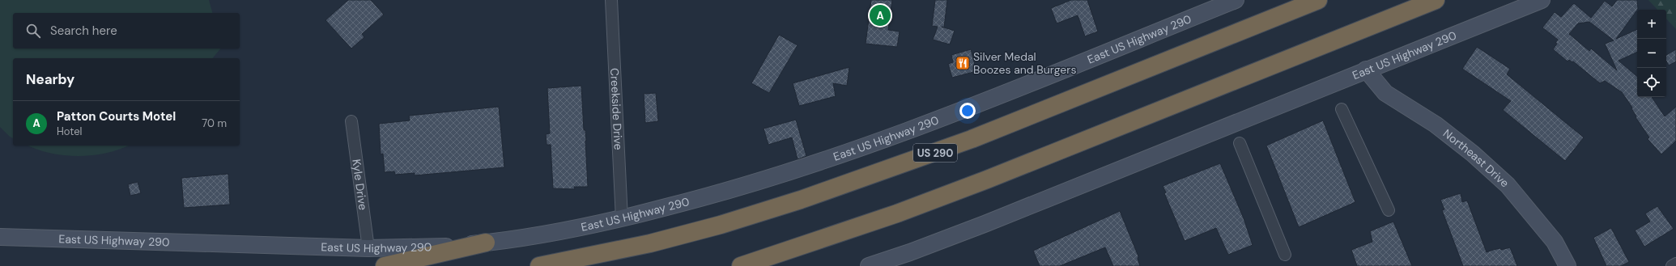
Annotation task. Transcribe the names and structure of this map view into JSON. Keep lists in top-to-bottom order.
{
  "streets": {
    "highway": ["US 290"],
    "main road": ["East US Highway 290", "Northeast Drive"],
    "street": ["Creekside Drive", "Kyle Drive"]
  },
  "crossings": [
    ["East US Highway 290", "Creekside Drive"],
    ["East US Highway 290", "Northeast Drive"],
    ["East US Highway 290", "Kyle Drive"]
  ],
  "places": {
    "restaurant": ["Silver Medal Boozes and Burgers"]
  },
  "page": {
    "pins": "A",
    "map_buttons": ["+", "−"],
    "search": "Search here",
    "heading": "Nearby",
    "list": [
      {
        "mark": "A",
        "name": "Patton Courts Motel",
        "note": "Hotel",
        "value": "70 m"
      }
    ]
  }
}
